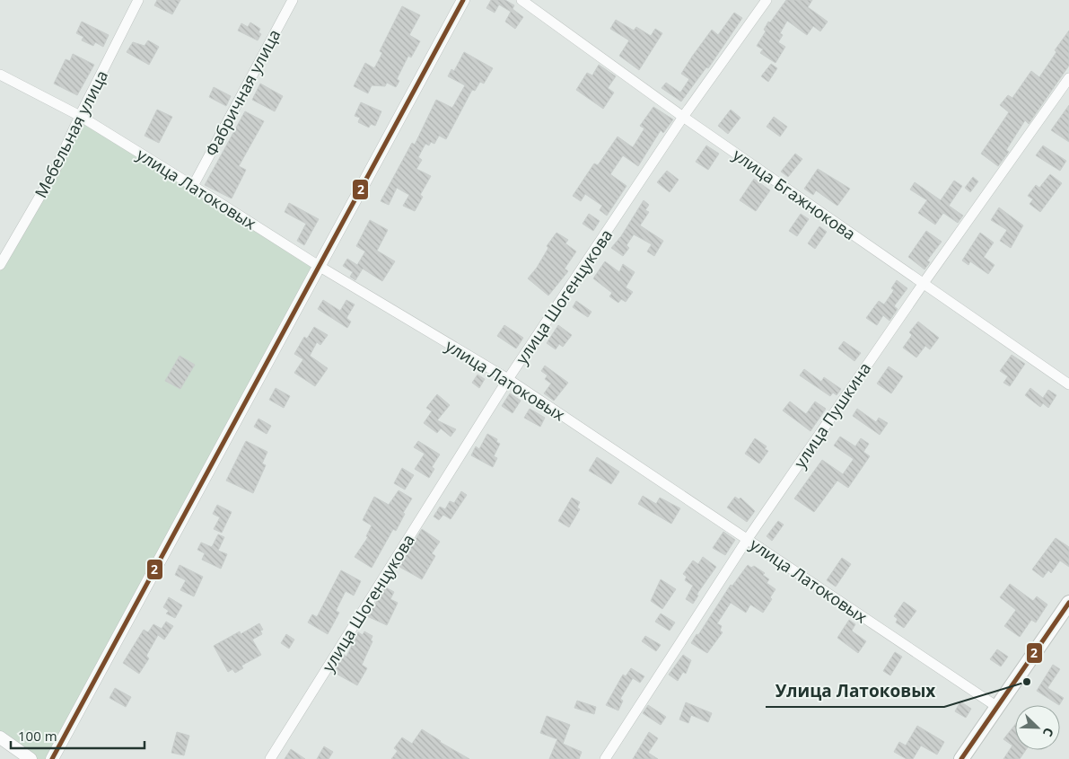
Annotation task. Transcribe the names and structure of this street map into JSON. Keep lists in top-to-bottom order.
{
  "streets": {
    "street": [
      "Фабричная улица",
      "Мебельная улица",
      "улица Латоковых",
      "улица Бгажнокова",
      "улица Шогенцукова",
      "улица Пушкина"
    ]
  },
  "crossings": [
    ["Фабричная улица", "улица Латоковых"],
    ["Мебельная улица", "улица Латоковых"],
    ["улица Латоковых", "улица Шогенцукова"],
    ["улица Латоковых", "улица Пушкина"],
    ["улица Бгажнокова", "улица Шогенцукова"],
    ["улица Бгажнокова", "улица Пушкина"]
  ],
  "places": ["Улица Латоковых"],
  "lines": ["transit line 2"],
  "scale_bar": "100 m",
  "north": "bottom right"
}
